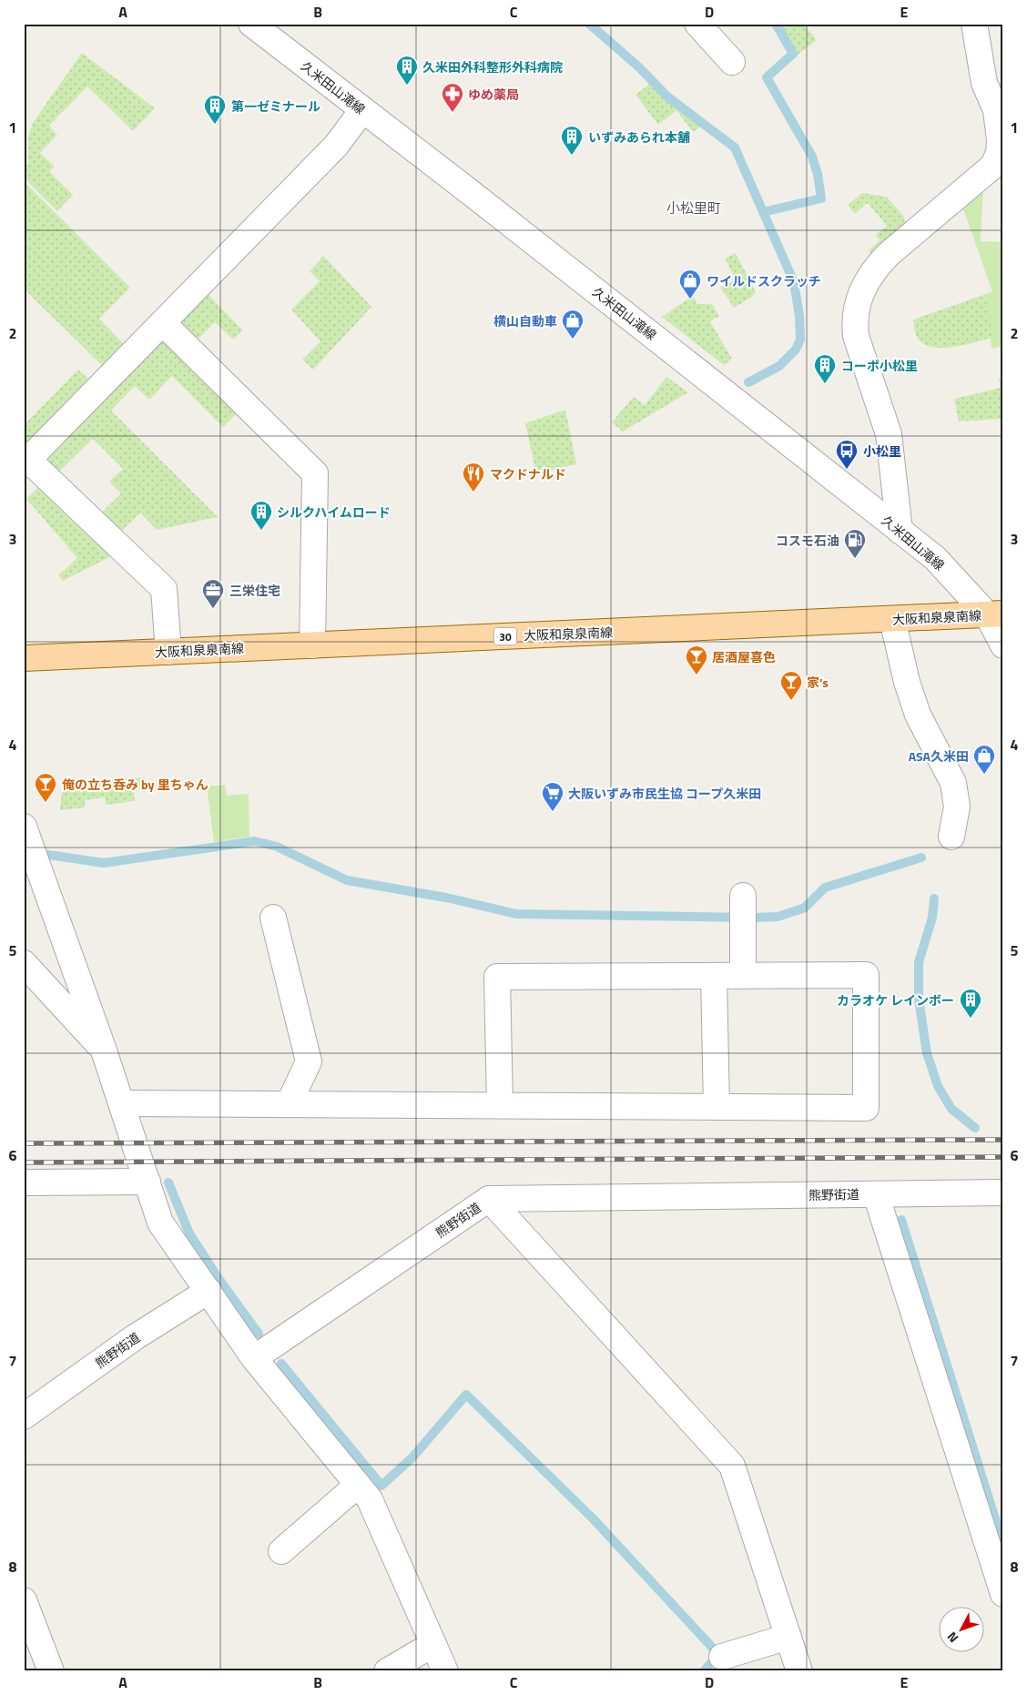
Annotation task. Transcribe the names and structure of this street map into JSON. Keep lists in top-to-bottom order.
{
  "streets": {
    "main road": ["大阪和泉泉南線", "30"],
    "street": ["久米田山滝線", "熊野街道"]
  },
  "crossings": [
    ["久米田山滝線", "大阪和泉泉南線"]
  ],
  "districts": ["小松里町"],
  "places": {
    "building": [
      "久米田外科整形外科病院",
      "第一ゼミナール",
      "いずみあられ本舗",
      "コーポ小松里",
      "シルクハイムロード",
      "カラオケ レインボー"
    ],
    "pharmacy": ["ゆめ薬局"],
    "shop": ["ワイルドスクラッチ", "横山自動車", "ASA久米田"],
    "bus stop": ["小松里"],
    "restaurant": ["マクドナルド"],
    "fuel station": ["コスモ石油"],
    "office": ["三栄住宅"],
    "bar": ["居酒屋喜色", "家's", "俺の立ち呑み by 里ちゃん"],
    "supermarket": ["大阪いずみ市民生協 コープ久米田"]
  },
  "north": "bottom left",
  "grid": {
    "columns": [
      "A",
      "B",
      "C",
      "D",
      "E"
    ],
    "rows": [
      "1",
      "2",
      "3",
      "4",
      "5",
      "6",
      "7",
      "8"
    ]
  }
}
